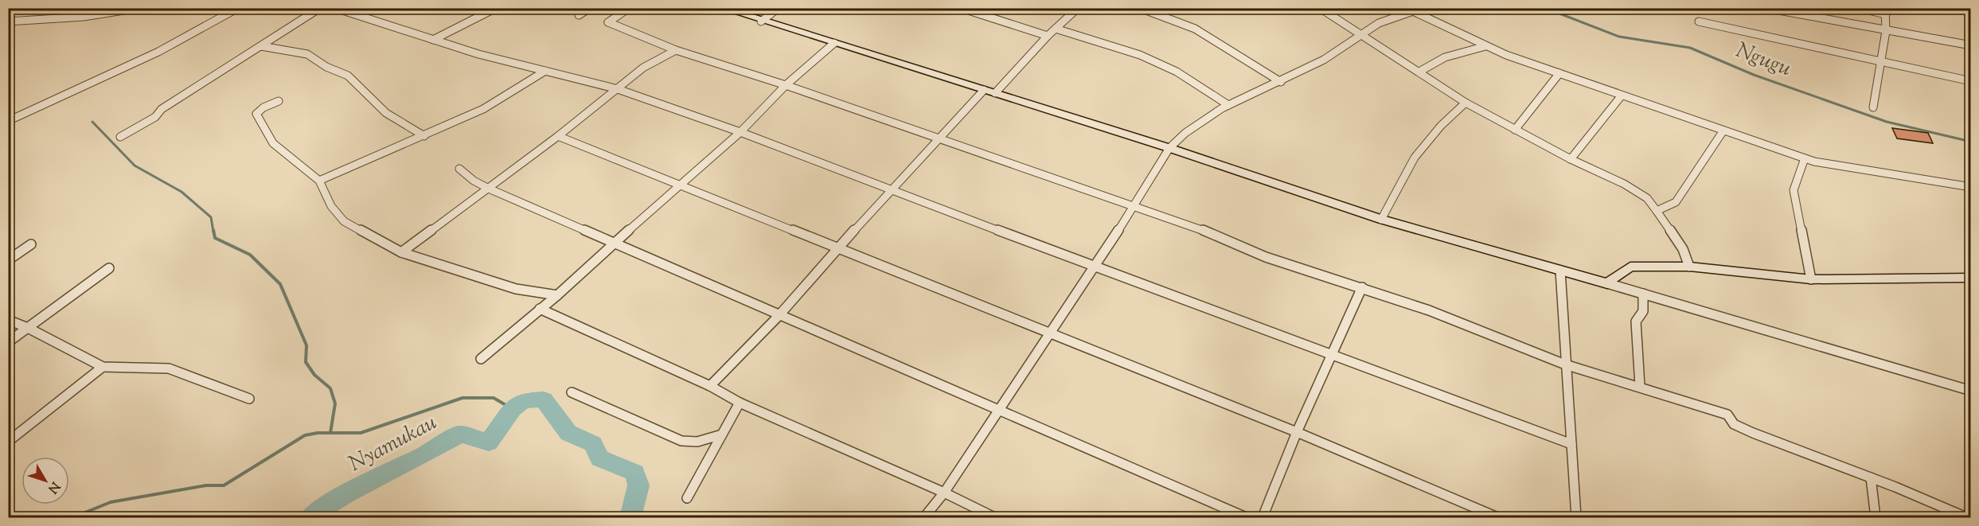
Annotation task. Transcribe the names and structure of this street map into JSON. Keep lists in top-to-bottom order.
{
  "water": ["Ngugu", "Nyamukau"],
  "north": "bottom right"
}
